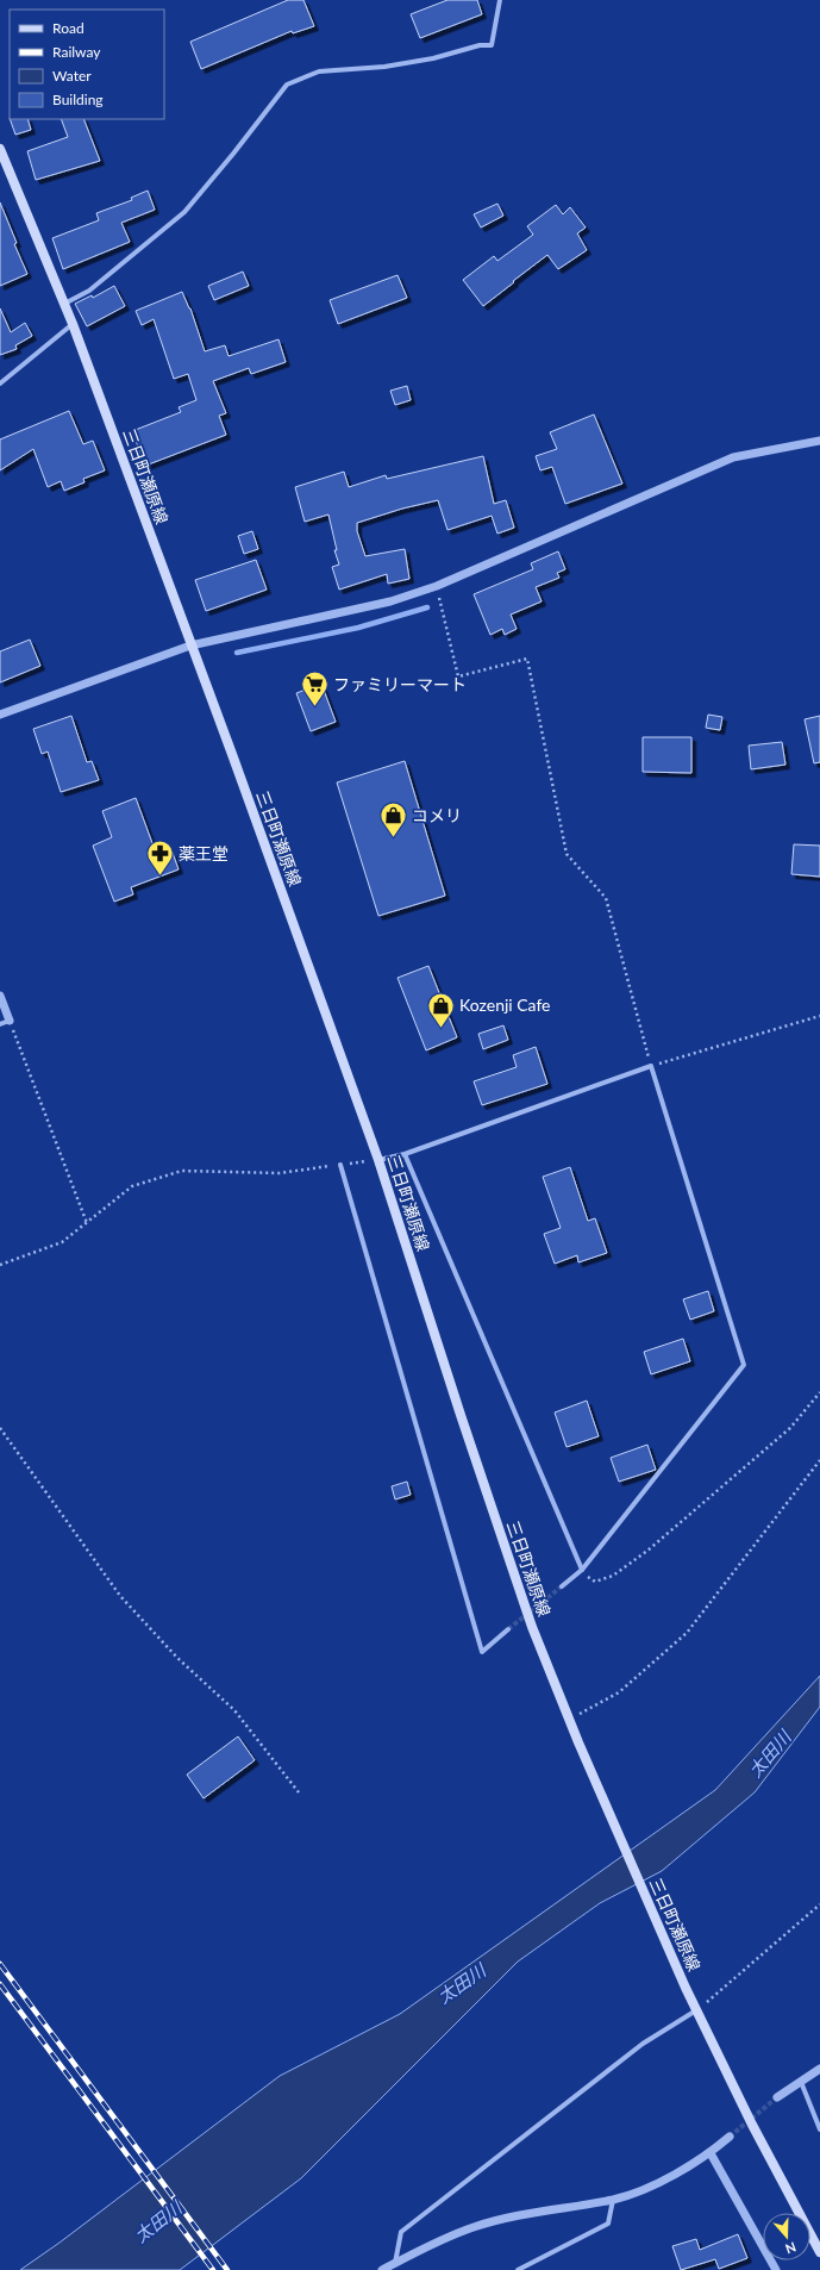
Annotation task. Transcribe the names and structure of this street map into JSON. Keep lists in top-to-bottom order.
{
  "streets": {
    "main road": ["三日町瀬原線"]
  },
  "water": ["太田川"],
  "places": {
    "supermarket": ["ファミリーマート"],
    "shop": ["コメリ", "Kozenji Cafe"],
    "pharmacy": ["薬王堂"]
  },
  "legend": [
    "Road",
    "Railway",
    "Water",
    "Building"
  ],
  "north": "bottom"
}
